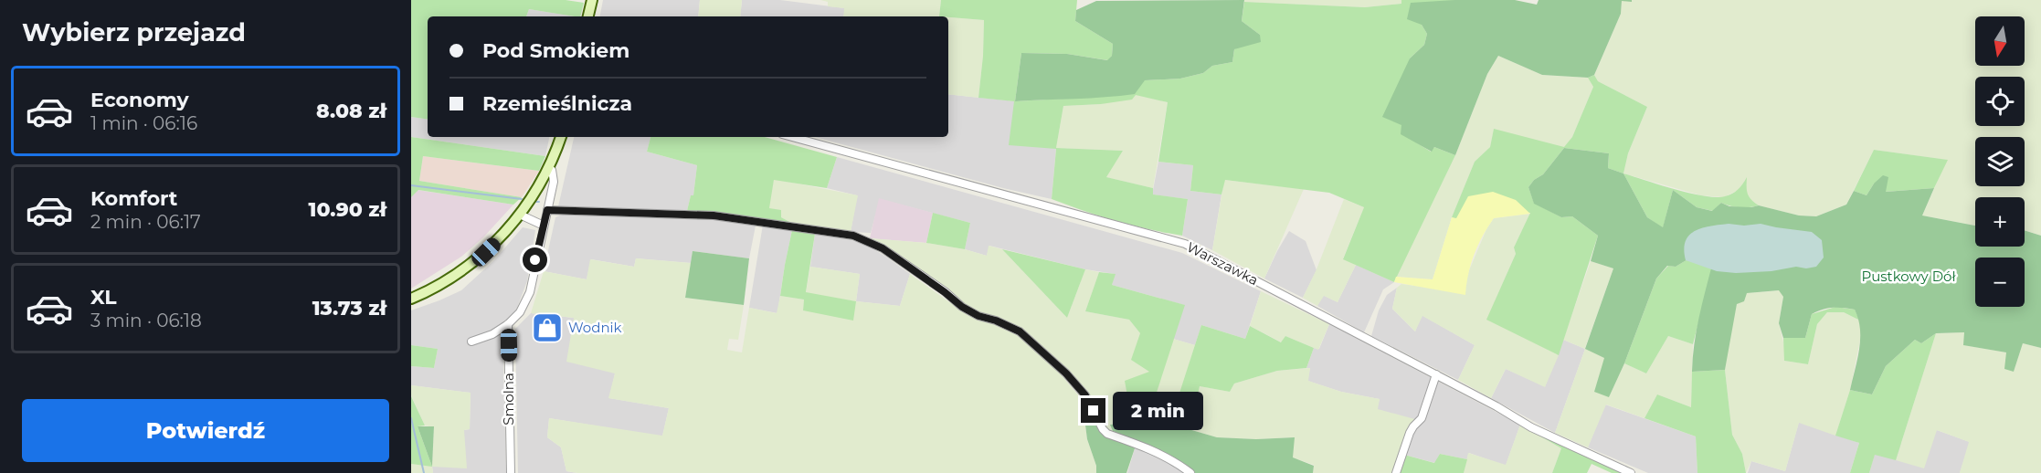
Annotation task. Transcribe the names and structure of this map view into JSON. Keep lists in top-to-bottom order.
{
  "streets": {
    "street": ["Warszawka", "Smolna"]
  },
  "parks": ["Pustkowy Dół"],
  "places": {
    "shop": ["Wodnik"]
  },
  "north": "bottom",
  "page": {
    "heading": "Wybierz przejazd",
    "map_buttons": ["+", "−"],
    "banner": ["Pod Smokiem", "Rzemieślnicza"],
    "list": [
      {
        "name": "Economy",
        "note": "1 min · 06:16",
        "value": "8.08 zł"
      },
      {
        "name": "Komfort",
        "note": "2 min · 06:17",
        "value": "10.90 zł"
      },
      {
        "name": "XL",
        "note": "3 min · 06:18",
        "value": "13.73 zł"
      }
    ],
    "buttons": "Potwierdź",
    "bubble": "2 min"
  }
}
